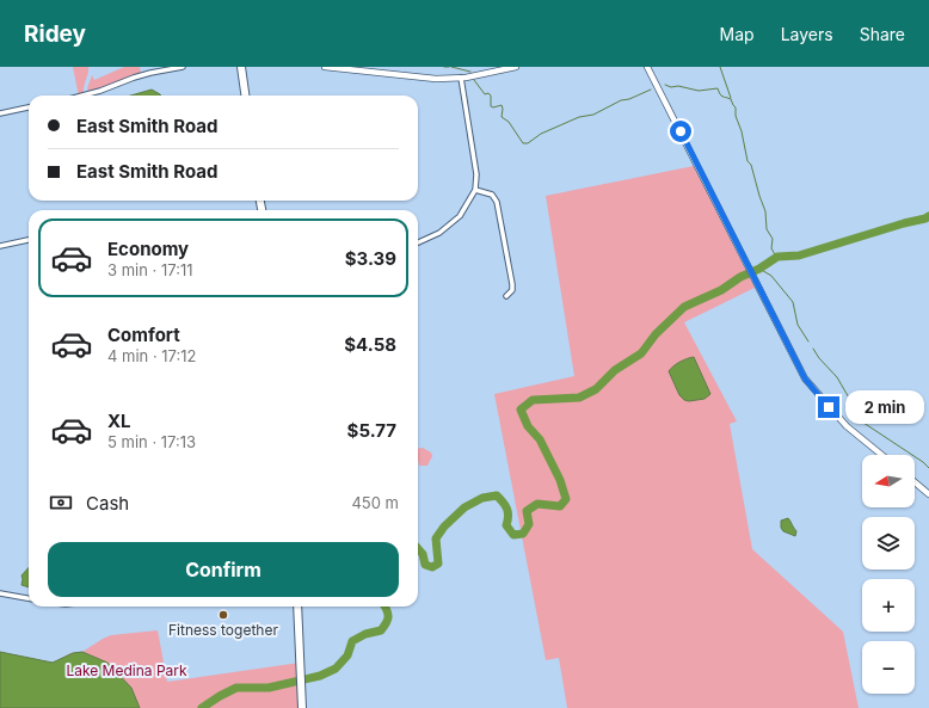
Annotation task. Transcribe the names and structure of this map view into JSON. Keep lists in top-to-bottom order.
{
  "parks": ["Lake Medina Park"],
  "places": ["Fitness together"],
  "north": "left",
  "page": {
    "header": "Ridey",
    "nav": ["Map", "Layers", "Share"],
    "banner": ["East Smith Road", "East Smith Road"],
    "list": [
      {
        "name": "Economy",
        "note": "3 min · 17:11",
        "value": "$3.39"
      },
      {
        "name": "Comfort",
        "note": "4 min · 17:12",
        "value": "$4.58"
      },
      {
        "name": "XL",
        "note": "5 min · 17:13",
        "value": "$5.77"
      }
    ],
    "bubble": "2 min",
    "map_buttons": ["+", "−"],
    "pay": ["Cash", "450 m"],
    "buttons": "Confirm"
  }
}
